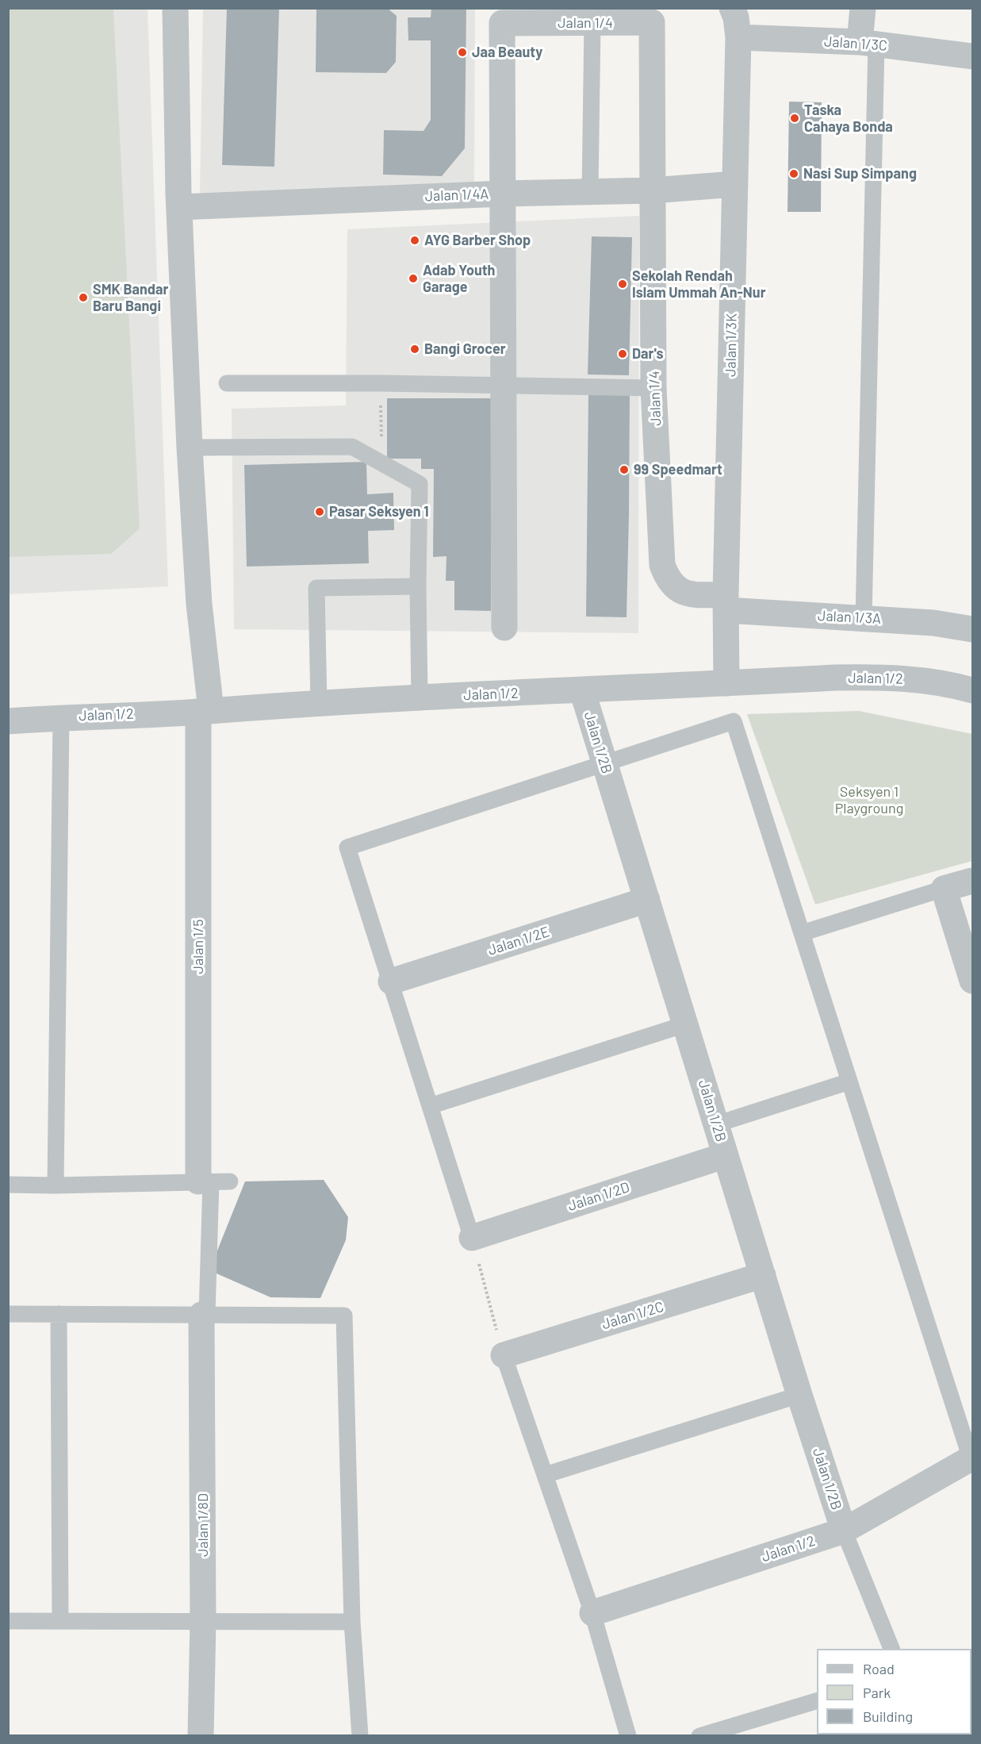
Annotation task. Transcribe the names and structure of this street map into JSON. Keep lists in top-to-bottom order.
{
  "streets": {
    "street": [
      "Jalan 1/4",
      "Jalan 1/3C",
      "Jalan 1/4A",
      "Jalan 1/3K",
      "Jalan 1/3A",
      "Jalan 1/2",
      "Jalan 1/2B",
      "Jalan 1/2E",
      "Jalan 1/5",
      "Jalan 1/2D",
      "Jalan 1/2C",
      "Jalan 1/8D"
    ]
  },
  "crossings": [
    ["Jalan 1/4", "Jalan 1/4A"],
    ["Jalan 1/4", "Jalan 1/3K"],
    ["Jalan 1/4", "Jalan 1/3A"],
    ["Jalan 1/3C", "Jalan 1/3K"],
    ["Jalan 1/4A", "Jalan 1/3K"],
    ["Jalan 1/4A", "Jalan 1/5"],
    ["Jalan 1/3K", "Jalan 1/3A"],
    ["Jalan 1/3K", "Jalan 1/2"],
    ["Jalan 1/2", "Jalan 1/2B"],
    ["Jalan 1/2", "Jalan 1/5"],
    ["Jalan 1/2B", "Jalan 1/2E"],
    ["Jalan 1/2B", "Jalan 1/2D"],
    ["Jalan 1/2B", "Jalan 1/2C"]
  ],
  "parks": ["Seksyen 1 Playgroung"],
  "places": [
    "Jaa Beauty",
    "Taska Cahaya Bonda",
    "Nasi Sup Simpang",
    "AYG Barber Shop",
    "Adab Youth Garage",
    "Sekolah Rendah Islam Ummah An-Nur",
    "SMK Bandar Baru Bangi",
    "Bangi Grocer",
    "Dar's",
    "99 Speedmart",
    "Pasar Seksyen 1"
  ],
  "legend": ["Road", "Park", "Building"]
}
